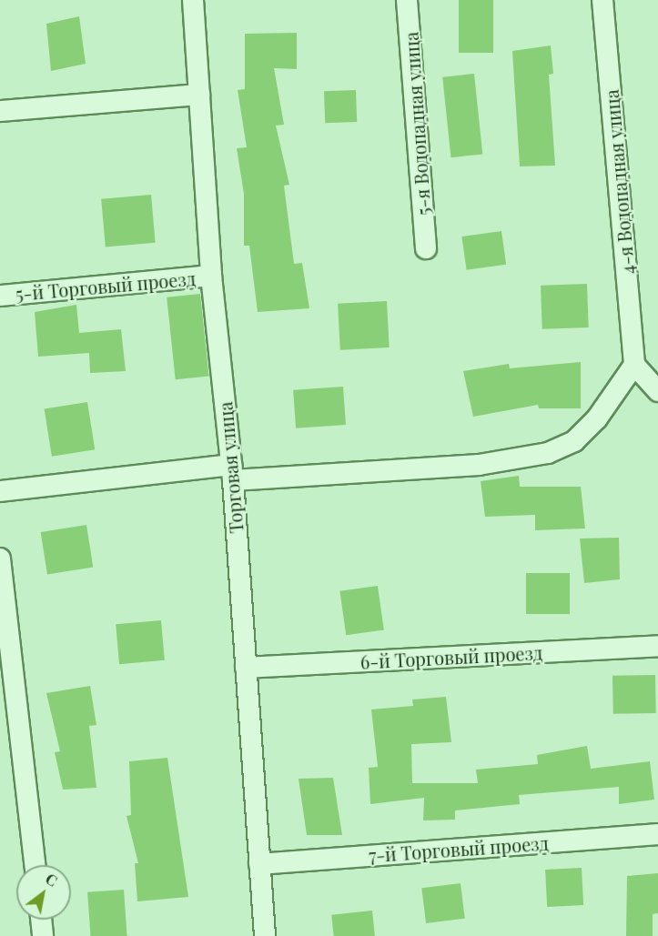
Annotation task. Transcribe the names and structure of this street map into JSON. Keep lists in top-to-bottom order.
{
  "streets": {
    "street": [
      "5-я Водопадная улица",
      "4-я Водопадная улица",
      "5-й Торговый проезд",
      "Торговая улица",
      "6-й Торговый проезд",
      "7-й Торговый проезд"
    ]
  },
  "crossings": [
    ["5-й Торговый проезд", "Торговая улица"],
    ["Торговая улица", "6-й Торговый проезд"],
    ["Торговая улица", "7-й Торговый проезд"]
  ],
  "north": "top right"
}
